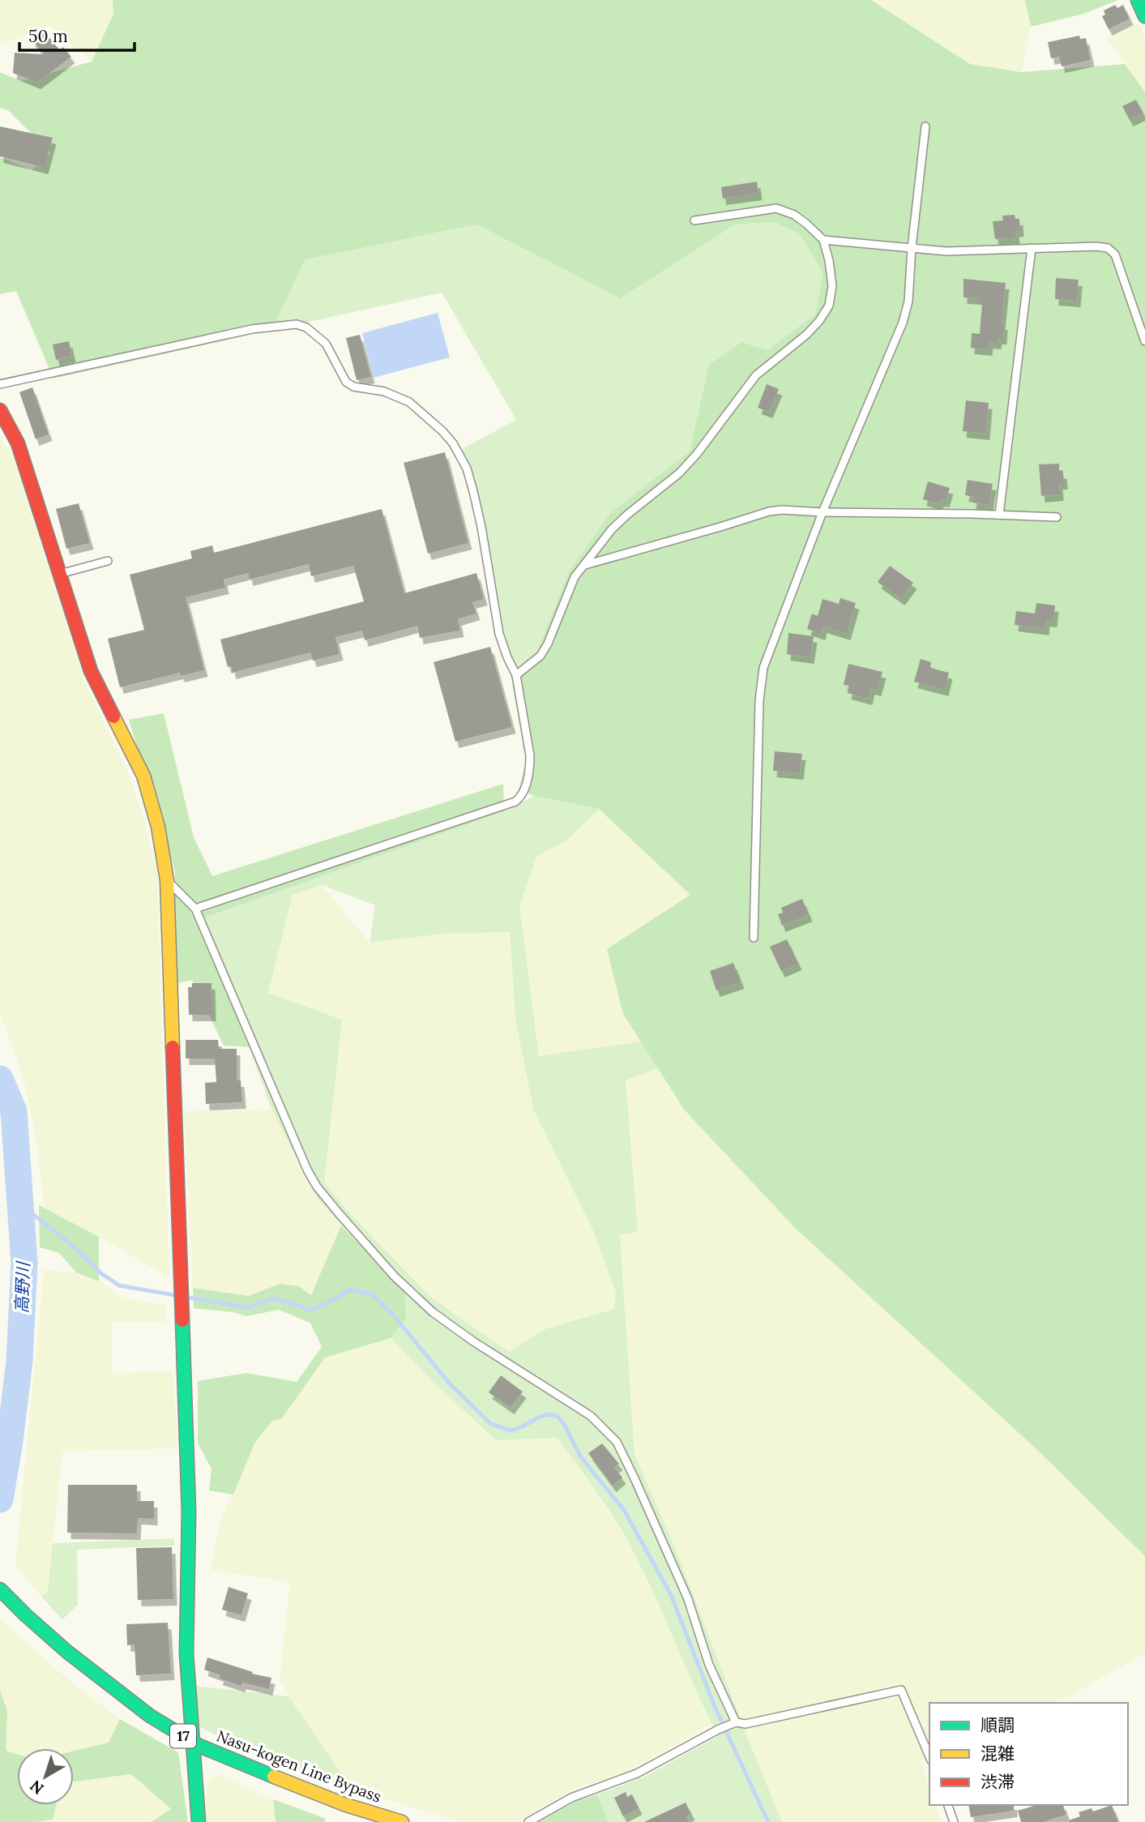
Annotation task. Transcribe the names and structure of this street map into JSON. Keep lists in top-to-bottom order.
{
  "streets": {
    "street": ["17", "Nasu-kogen Line Bypass"]
  },
  "water": ["高野川"],
  "legend": ["順調", "混雑", "渋滞"],
  "scale_bar": "50 m",
  "north": "bottom left"
}
